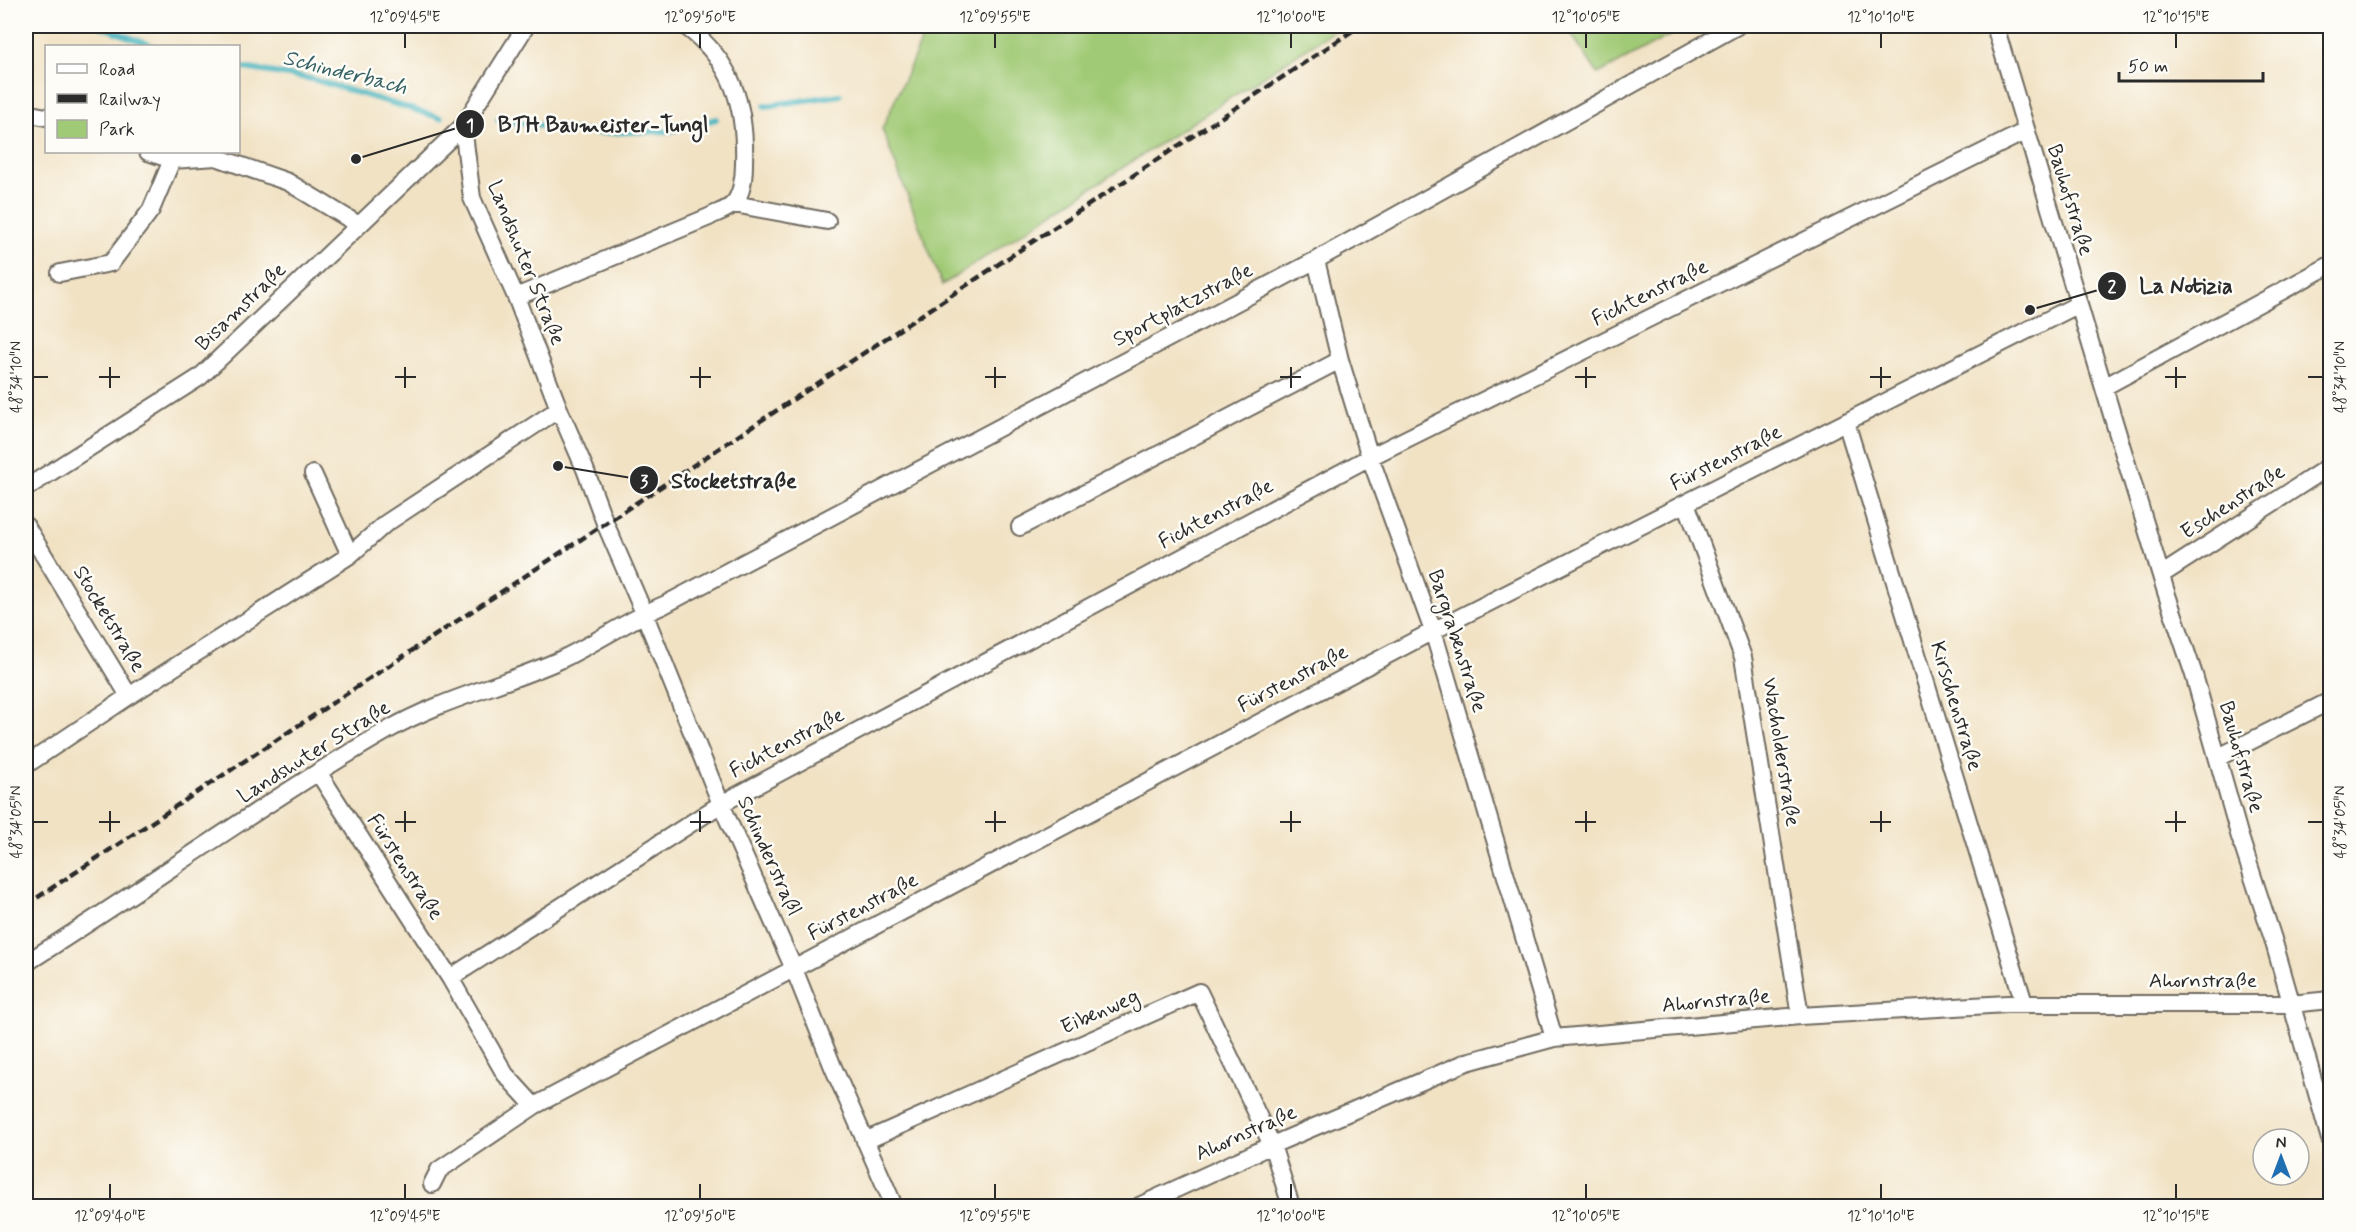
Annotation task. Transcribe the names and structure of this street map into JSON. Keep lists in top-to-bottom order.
{
  "streets": {
    "street": [
      "Bauhofstraße",
      "Landshuter Straße",
      "Fichtenstraße",
      "Sportplatzstraße",
      "Bisamstraße",
      "Fürstenstraße",
      "Eschenstraße",
      "Stocketstraße",
      "Bargrabenstraße",
      "Kirschenstraße",
      "Wacholderstraße",
      "Schinderstraßl",
      "Ahornstraße",
      "Eibenweg"
    ]
  },
  "crossings": [
    ["Bauhofstraße", "Fichtenstraße"],
    ["Bauhofstraße", "Fürstenstraße"],
    ["Bauhofstraße", "Eschenstraße"],
    ["Bauhofstraße", "Ahornstraße"],
    ["Landshuter Straße", "Sportplatzstraße"],
    ["Landshuter Straße", "Bisamstraße"],
    ["Landshuter Straße", "Fürstenstraße"],
    ["Landshuter Straße", "Stocketstraße"],
    ["Landshuter Straße", "Schinderstraßl"],
    ["Fichtenstraße", "Fürstenstraße"],
    ["Fichtenstraße", "Bargrabenstraße"],
    ["Fichtenstraße", "Schinderstraßl"],
    ["Sportplatzstraße", "Bargrabenstraße"],
    ["Sportplatzstraße", "Schinderstraßl"],
    ["Fürstenstraße", "Bargrabenstraße"],
    ["Fürstenstraße", "Kirschenstraße"],
    ["Fürstenstraße", "Wacholderstraße"],
    ["Fürstenstraße", "Schinderstraßl"],
    ["Bargrabenstraße", "Ahornstraße"],
    ["Kirschenstraße", "Ahornstraße"],
    ["Wacholderstraße", "Ahornstraße"],
    ["Schinderstraßl", "Eibenweg"],
    ["Ahornstraße", "Eibenweg"]
  ],
  "water": ["Schinderbach"],
  "places": ["BTH Baumeister-Tungl", "La Notizia", "Stocketstraße"],
  "legend": ["Road", "Railway", "Park"],
  "scale_bar": "50 m",
  "north": "top",
  "coordinates": [
    "12°09'45\"E",
    "12°09'50\"E",
    "12°09'55\"E",
    "12°10'00\"E",
    "12°10'05\"E",
    "12°10'10\"E",
    "12°10'15\"E",
    "48°34'10\"N",
    "48°34'05\"N",
    "12°09'40\"E"
  ]
}
